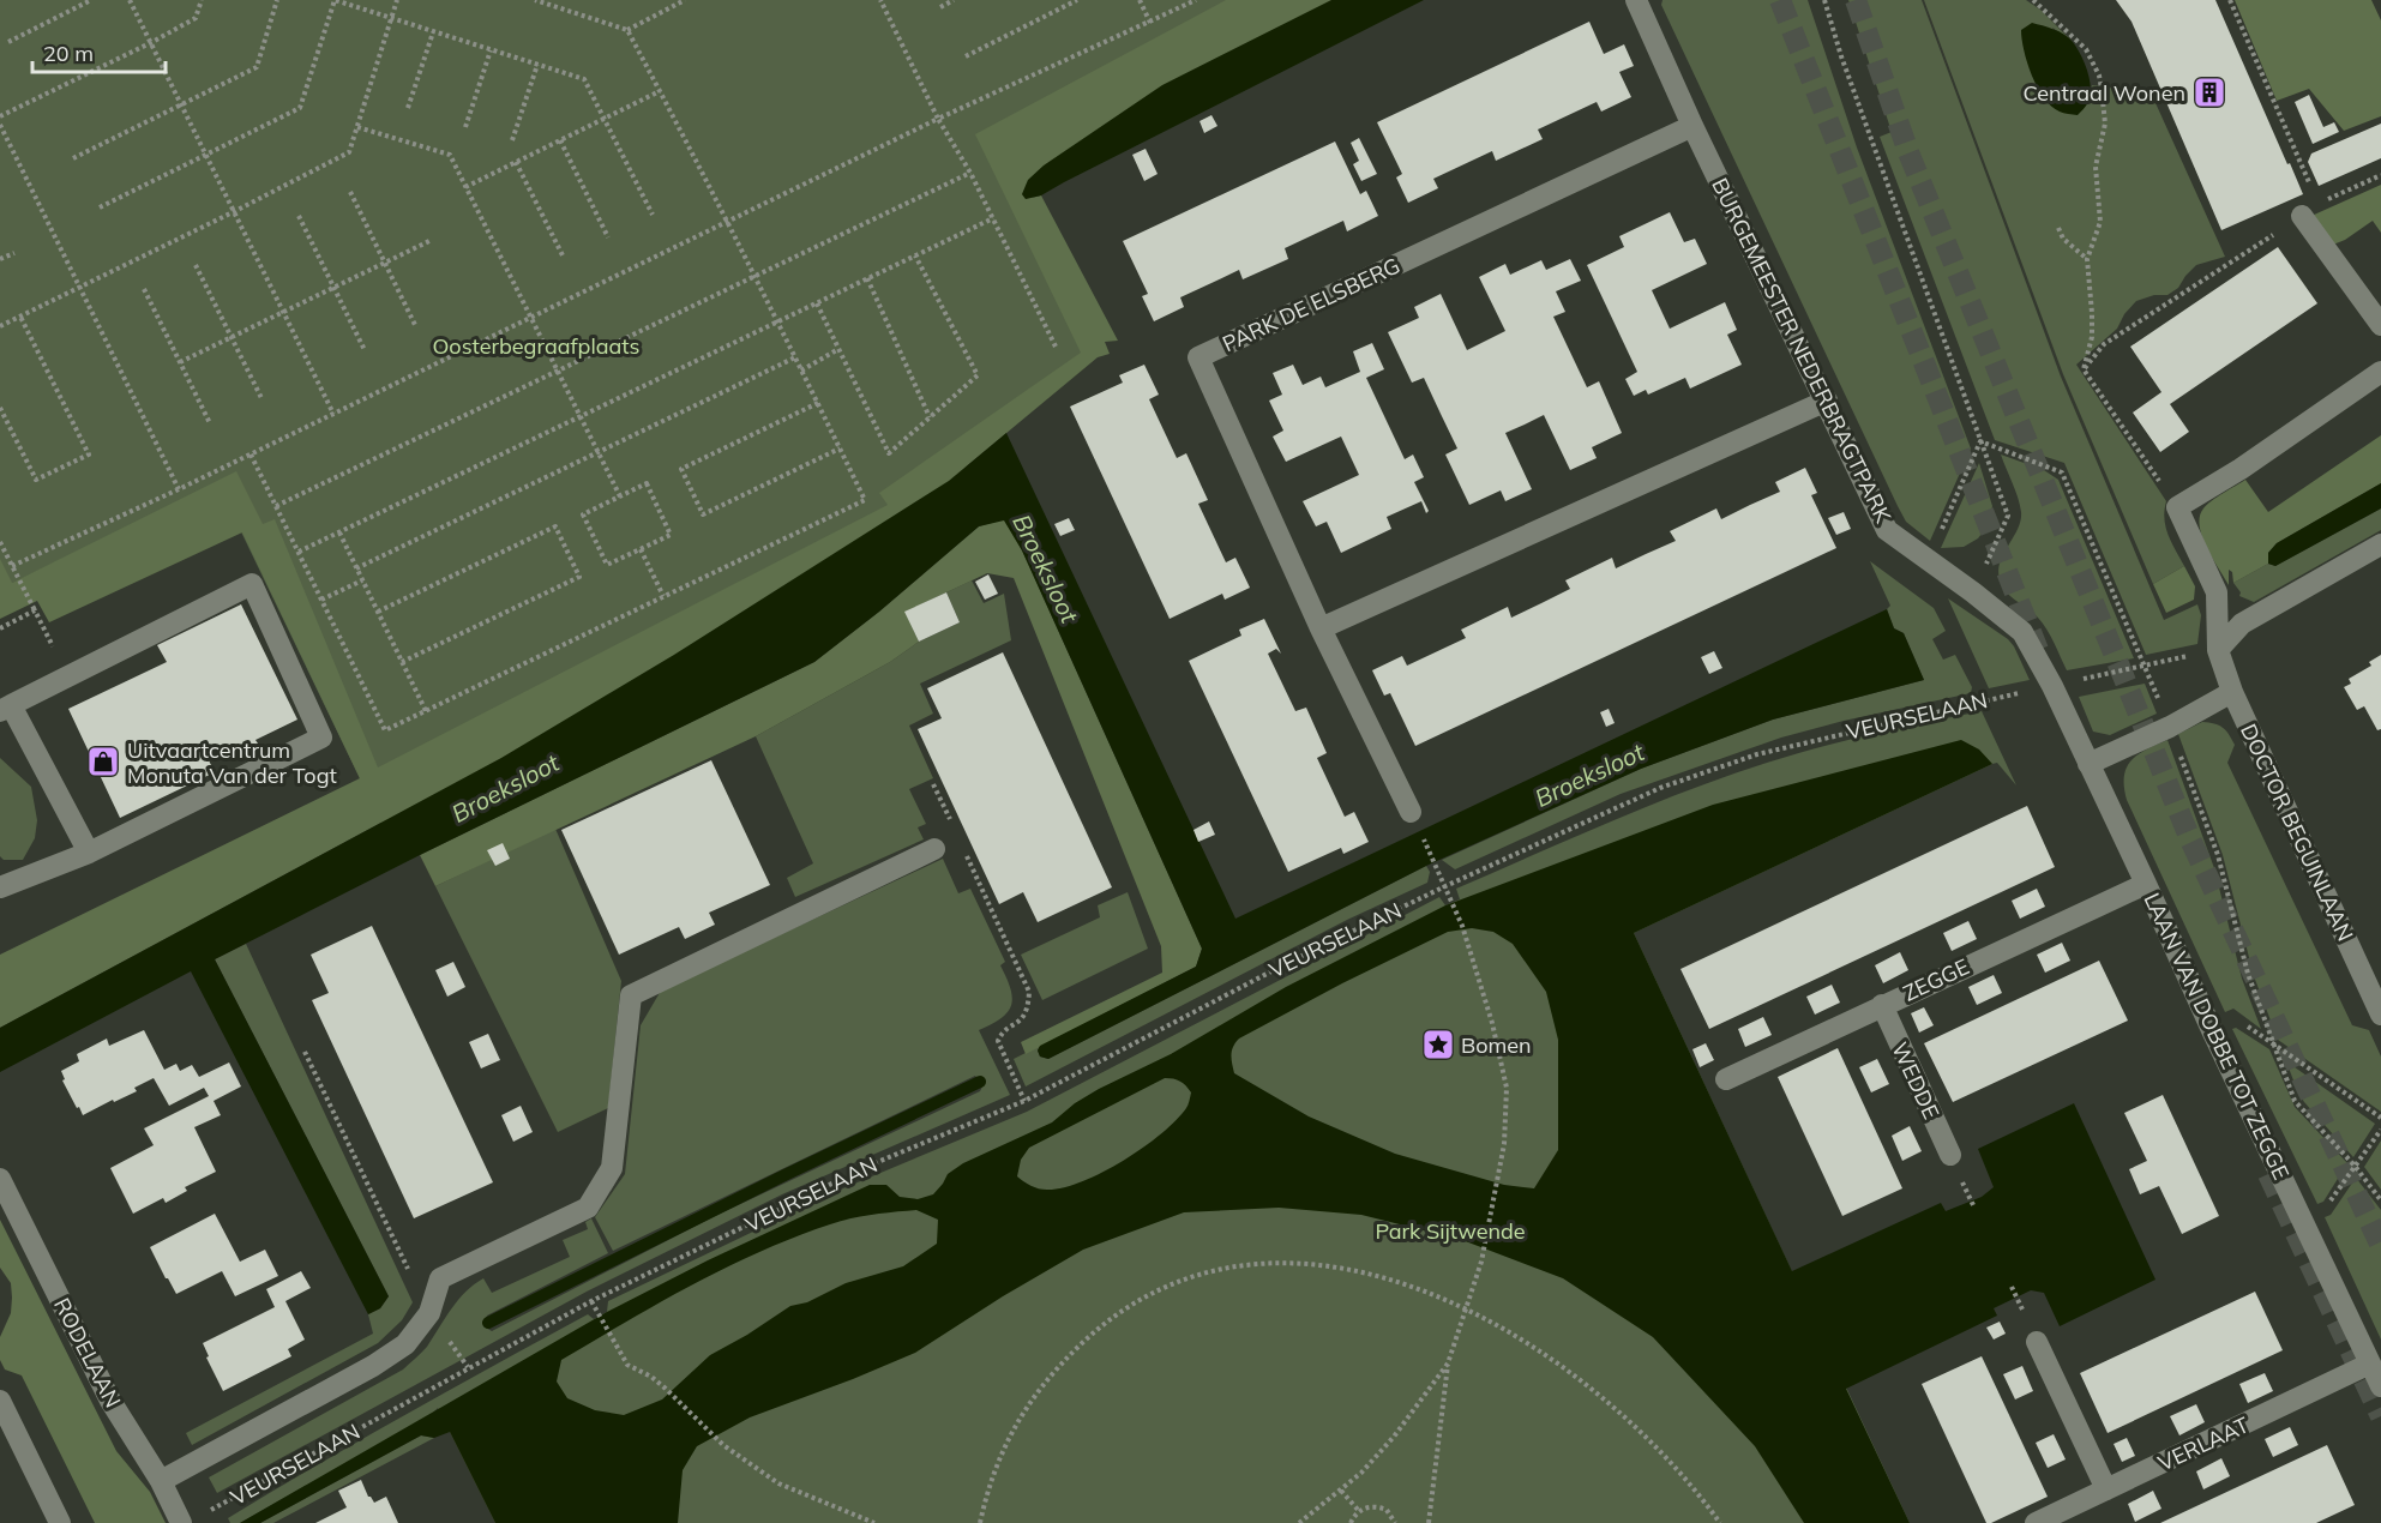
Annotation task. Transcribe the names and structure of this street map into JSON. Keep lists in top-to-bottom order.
{
  "streets": {
    "street": [
      "PARK DE ELSBERG",
      "BURGEMEESTER NEDERBRAGTPARK",
      "DOCTOR BEGUINLAAN",
      "ZEGGE",
      "LAAN VAN DOBBE TOT ZEGGE",
      "WEDDE",
      "RODELAAN",
      "VERLAAT"
    ],
    "path": ["VEURSELAAN"]
  },
  "crossings": [
    ["PARK DE ELSBERG", "BURGEMEESTER NEDERBRAGTPARK"],
    ["BURGEMEESTER NEDERBRAGTPARK", "VEURSELAAN"],
    ["BURGEMEESTER NEDERBRAGTPARK", "LAAN VAN DOBBE TOT ZEGGE"],
    ["VEURSELAAN", "DOCTOR BEGUINLAAN"],
    ["VEURSELAAN", "LAAN VAN DOBBE TOT ZEGGE"],
    ["VEURSELAAN", "RODELAAN"],
    ["ZEGGE", "LAAN VAN DOBBE TOT ZEGGE"],
    ["ZEGGE", "WEDDE"],
    ["LAAN VAN DOBBE TOT ZEGGE", "VERLAAT"]
  ],
  "water": ["Broeksloot"],
  "parks": ["Oosterbegraafplaats", "Park Sijtwende"],
  "places": {
    "building": ["Centraal Wonen"],
    "shop": ["Uitvaartcentrum Monuta Van der Togt"],
    "place": ["Bomen"]
  },
  "scale_bar": "20 m"
}
